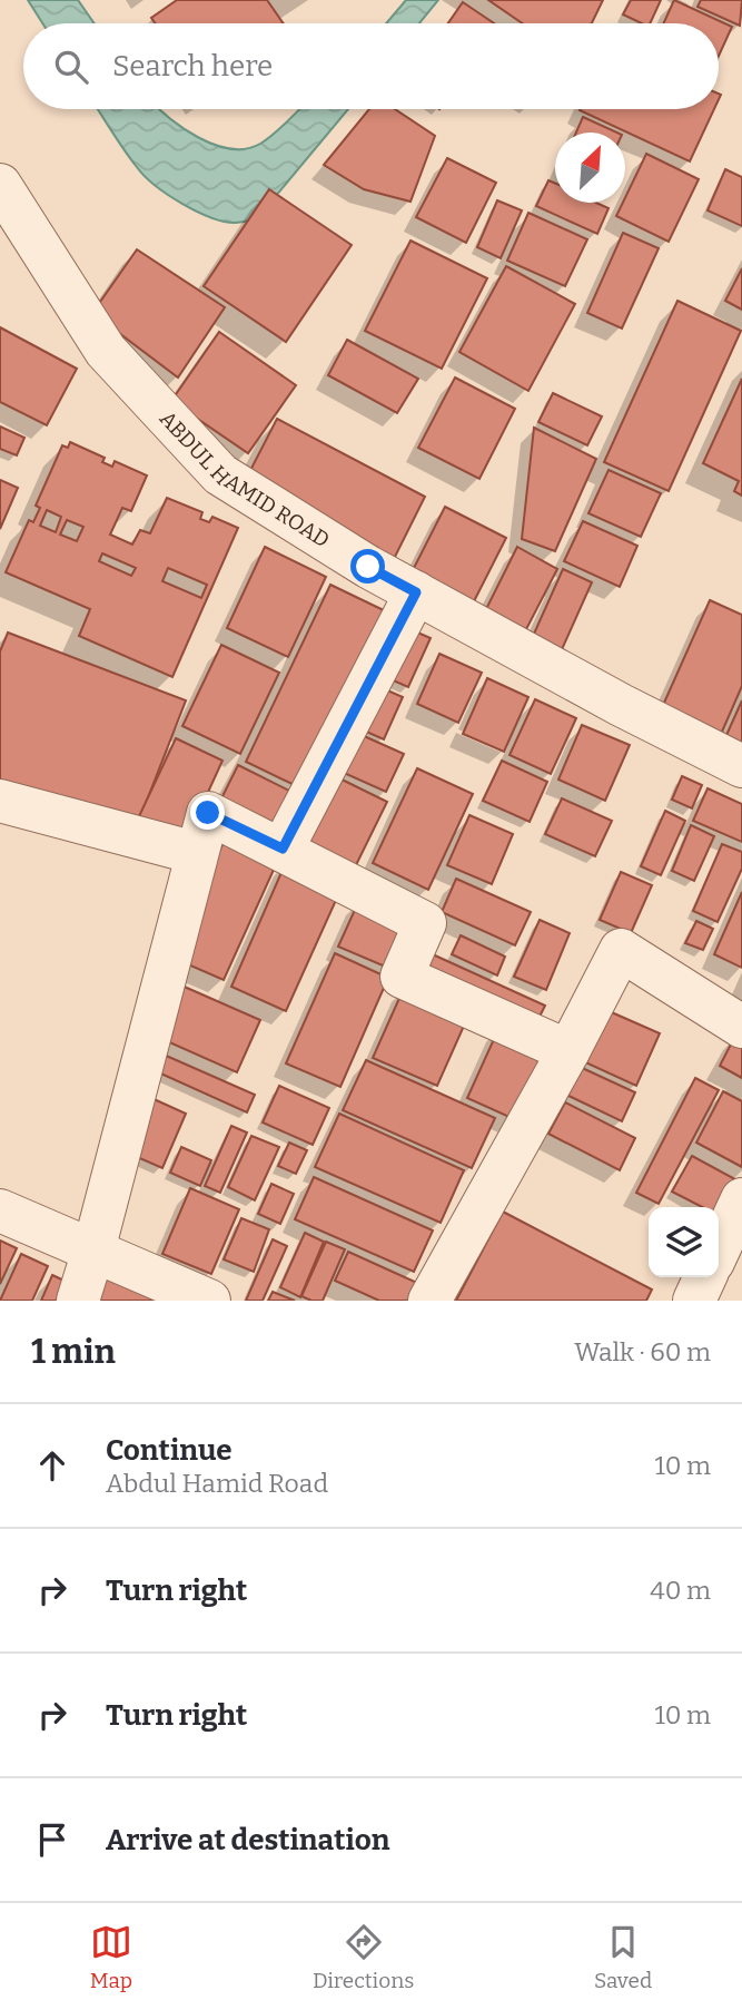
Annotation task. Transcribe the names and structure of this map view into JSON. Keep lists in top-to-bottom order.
{
  "streets": {
    "street": ["ABDUL HAMID ROAD"]
  },
  "north": "top right",
  "page": {
    "search": "Search here",
    "heading": ["1 min", "Walk · 60 m"],
    "list": [
      ["Continue", "Abdul Hamid Road", "10 m"],
      ["Turn right", "40 m"],
      ["Turn right", "10 m"],
      "Arrive at destination"
    ],
    "nav": ["Map", "Directions", "Saved"]
  }
}
